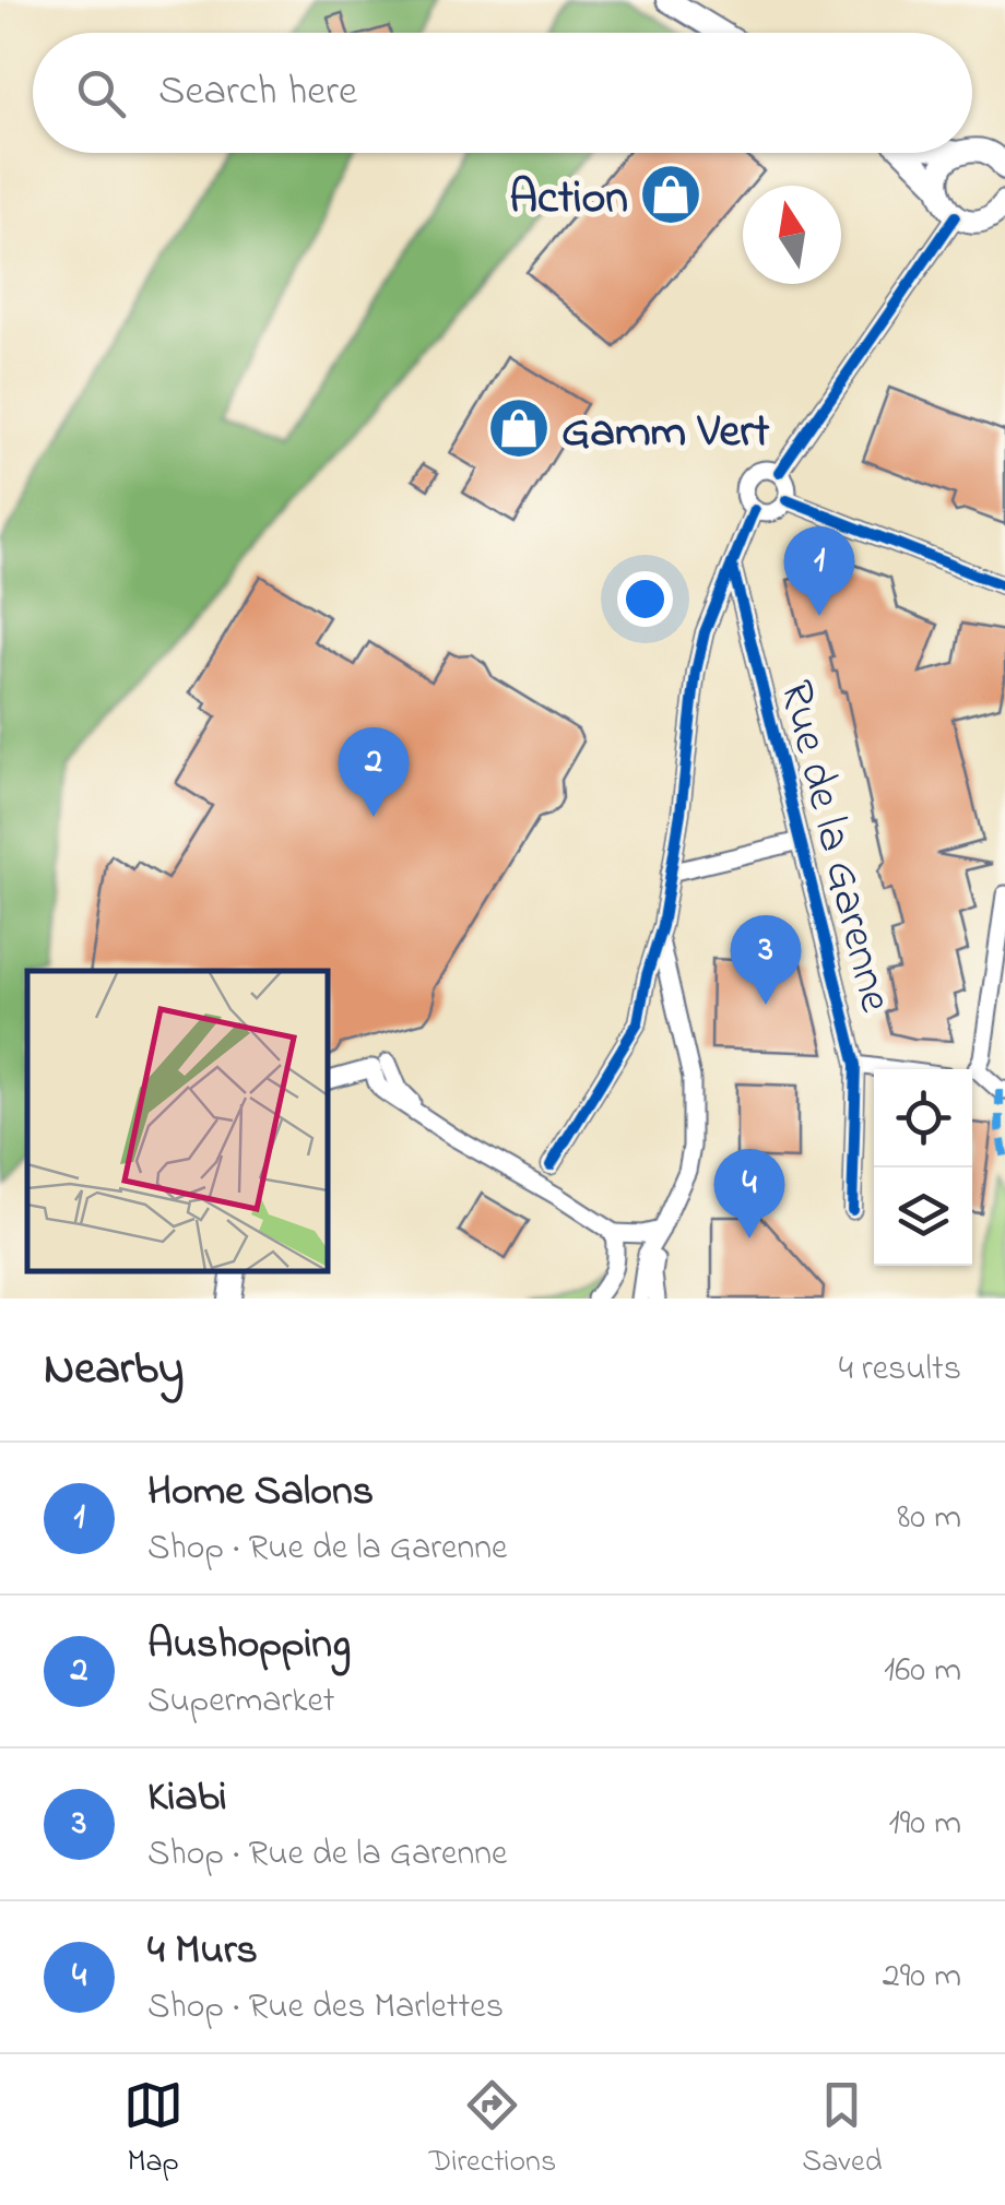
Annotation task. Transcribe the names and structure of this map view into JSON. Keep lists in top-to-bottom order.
{
  "streets": {
    "street": ["Rue de la Garenne"]
  },
  "places": {
    "shop": ["Action", "Gamm Vert"]
  },
  "north": "top",
  "page": {
    "search": "Search here",
    "pins": [
      "1",
      "2",
      "3",
      "4"
    ],
    "heading": ["Nearby", "4 results"],
    "list": [
      {
        "mark": "1",
        "name": "Home Salons",
        "note": "Shop · Rue de la Garenne",
        "value": "80 m"
      },
      {
        "mark": "2",
        "name": "Aushopping",
        "note": "Supermarket",
        "value": "160 m"
      },
      {
        "mark": "3",
        "name": "Kiabi",
        "note": "Shop · Rue de la Garenne",
        "value": "190 m"
      },
      {
        "mark": "4",
        "name": "4 Murs",
        "note": "Shop · Rue des Marlettes",
        "value": "290 m"
      }
    ],
    "nav": ["Map", "Directions", "Saved"]
  }
}
